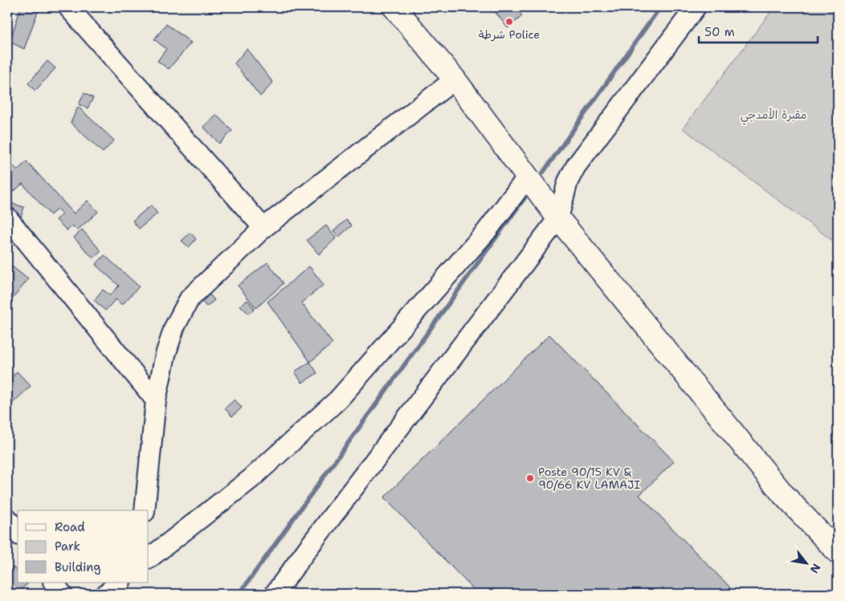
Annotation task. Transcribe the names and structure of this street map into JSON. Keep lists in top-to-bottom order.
{
  "parks": ["مقبرة الأمدجي"],
  "places": ["شرطة Police", "Poste 90/15 KV & 90/66 KV LAMAJI"],
  "legend": ["Road", "Park", "Building"],
  "scale_bar": "50 m",
  "north": "bottom right"
}
